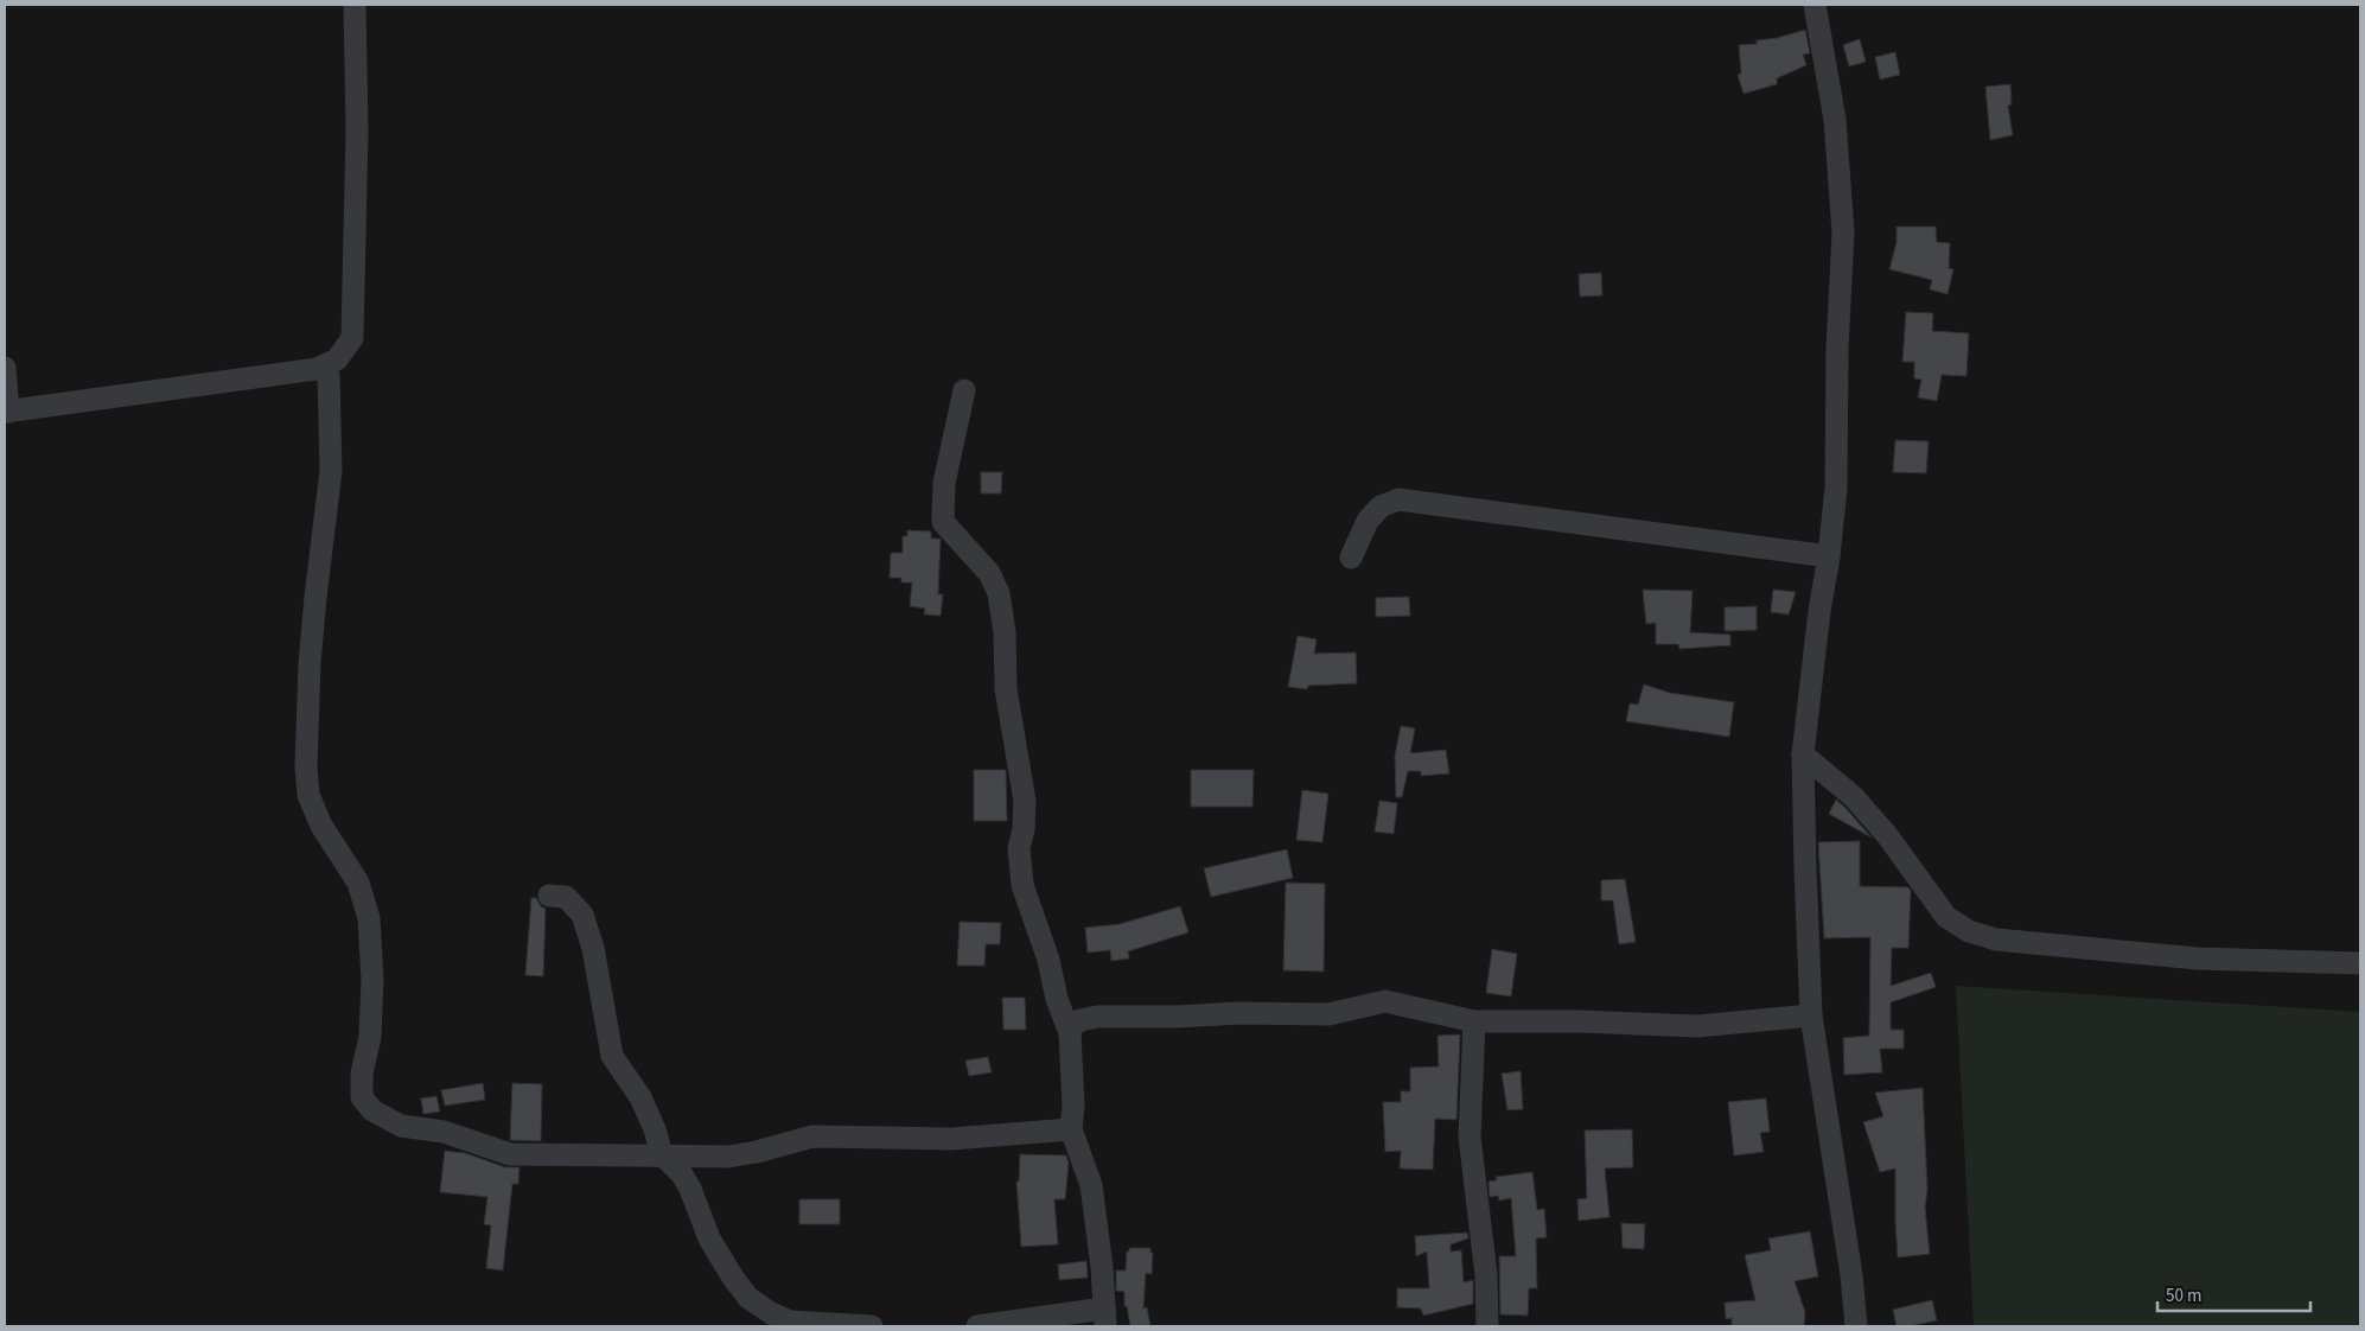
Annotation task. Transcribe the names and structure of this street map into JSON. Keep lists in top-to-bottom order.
{
  "scale_bar": "50 m"
}
